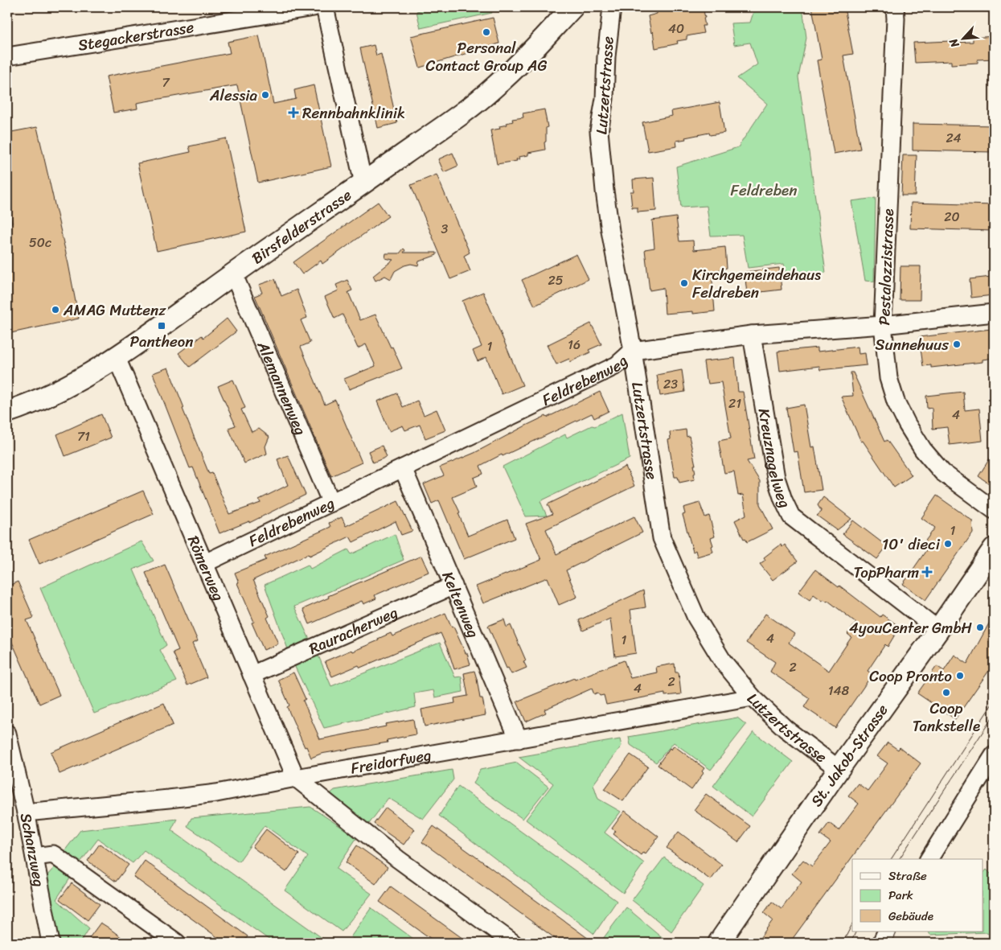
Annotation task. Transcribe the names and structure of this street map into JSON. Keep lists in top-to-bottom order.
{
  "streets": {
    "main road": ["Birsfelderstrasse", "St. Jakob-Strasse"],
    "street": [
      "Stegackerstrasse",
      "Lutzertstrasse",
      "Pestalozzistrasse",
      "Feldrebenweg",
      "Alemannenweg",
      "Kreuznagelweg",
      "Römerweg",
      "Keltenweg",
      "Rauracherweg",
      "Freidorfweg",
      "Schanzweg"
    ]
  },
  "crossings": [
    ["Lutzertstrasse", "Feldrebenweg"],
    ["Lutzertstrasse", "St. Jakob-Strasse"],
    ["Lutzertstrasse", "Freidorfweg"],
    ["Birsfelderstrasse", "Alemannenweg"],
    ["Birsfelderstrasse", "Römerweg"],
    ["Pestalozzistrasse", "Feldrebenweg"],
    ["Feldrebenweg", "Alemannenweg"],
    ["Feldrebenweg", "Kreuznagelweg"],
    ["Feldrebenweg", "Römerweg"],
    ["Feldrebenweg", "Keltenweg"],
    ["Kreuznagelweg", "St. Jakob-Strasse"],
    ["Römerweg", "Rauracherweg"],
    ["Römerweg", "Freidorfweg"],
    ["Keltenweg", "Rauracherweg"],
    ["Keltenweg", "Freidorfweg"],
    ["Freidorfweg", "Schanzweg"]
  ],
  "parks": ["Feldreben"],
  "places": {
    "other": [
      "Personal Contact Group AG",
      "Alessia",
      "Kirchgemeindehaus Feldreben",
      "AMAG Muttenz",
      "Sunnehuus",
      "10' dieci",
      "4youCenter GmbH",
      "Coop Pronto",
      "Coop Tankstelle"
    ],
    "health": ["Rennbahnklinik", "TopPharm"],
    "transit": ["Pantheon"]
  },
  "house_numbers": [
    "40",
    "7",
    "24",
    "20",
    "3",
    "50c",
    "25",
    "16",
    "1",
    "23",
    "21",
    "4",
    "71",
    "1",
    "4",
    "1",
    "2",
    "2",
    "4",
    "148"
  ],
  "legend": ["Straße", "Park", "Gebäude"],
  "north": "bottom left"
}
